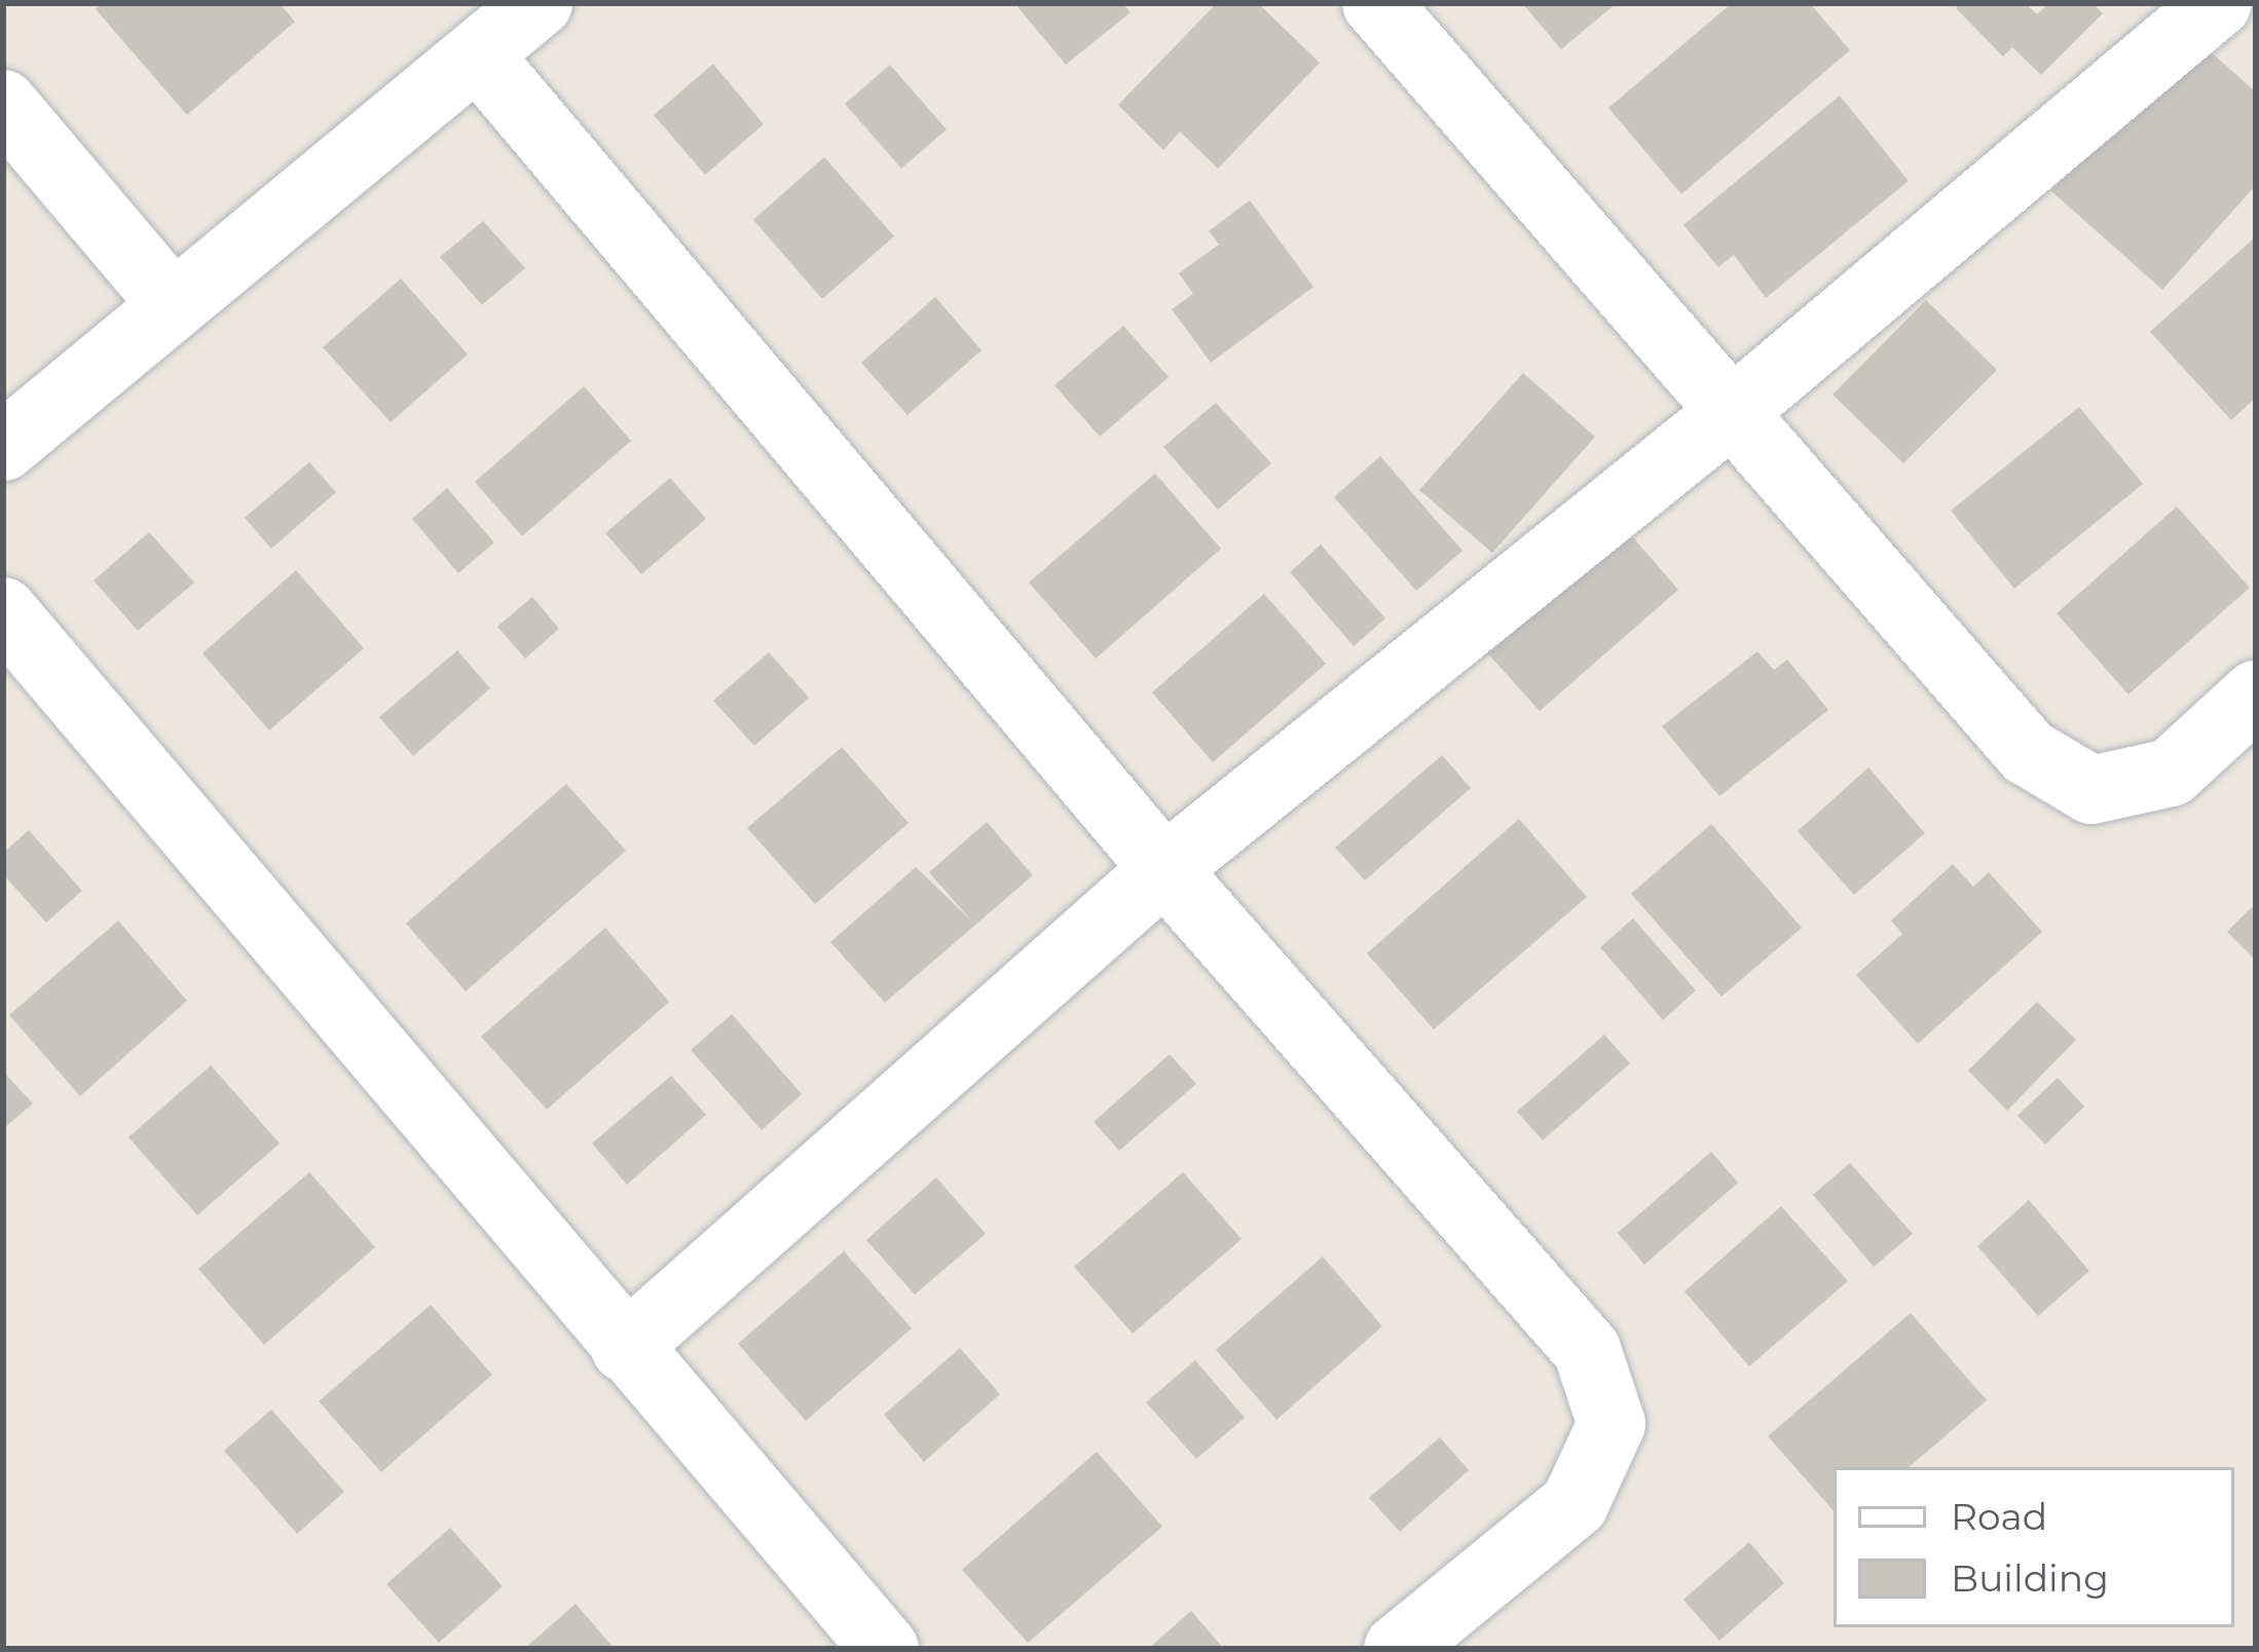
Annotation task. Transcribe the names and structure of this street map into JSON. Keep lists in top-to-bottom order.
{
  "legend": ["Road", "Building"]
}
